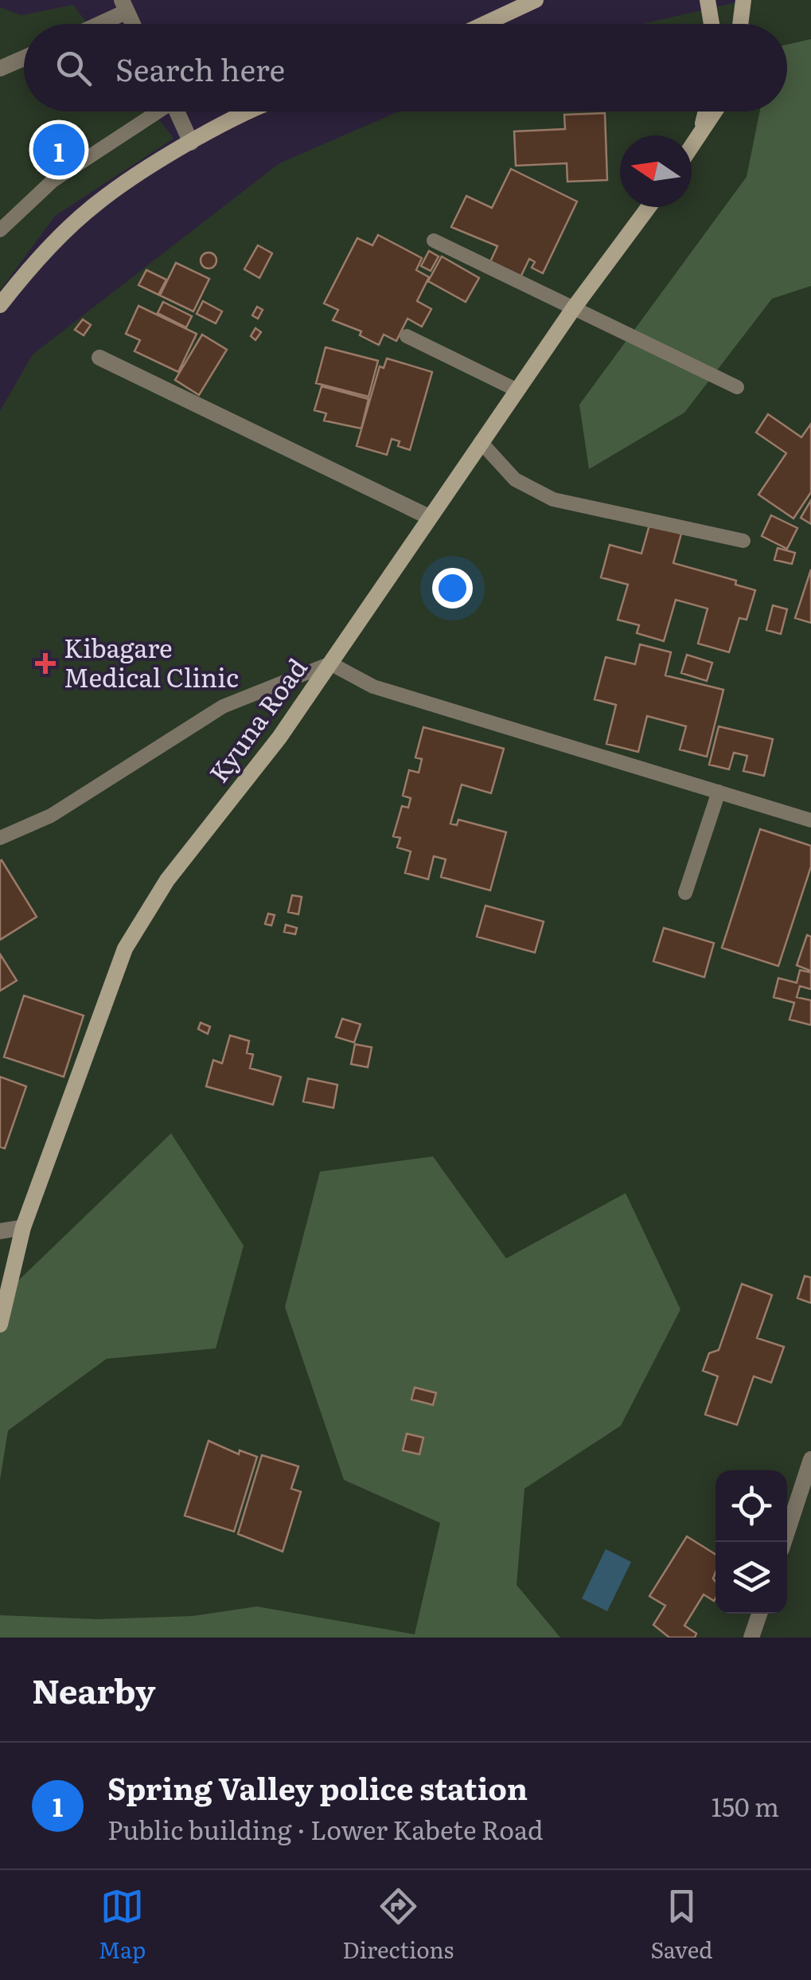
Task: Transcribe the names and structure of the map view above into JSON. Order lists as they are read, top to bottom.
{
  "streets": {
    "main road": ["Kyuna Road"]
  },
  "places": {
    "health": ["Kibagare Medical Clinic"]
  },
  "north": "left",
  "page": {
    "search": "Search here",
    "pins": "1",
    "heading": "Nearby",
    "list": [
      {
        "mark": "1",
        "name": "Spring Valley police station",
        "note": "Public building · Lower Kabete Road",
        "value": "150 m"
      }
    ],
    "nav": ["Map", "Directions", "Saved"]
  }
}
